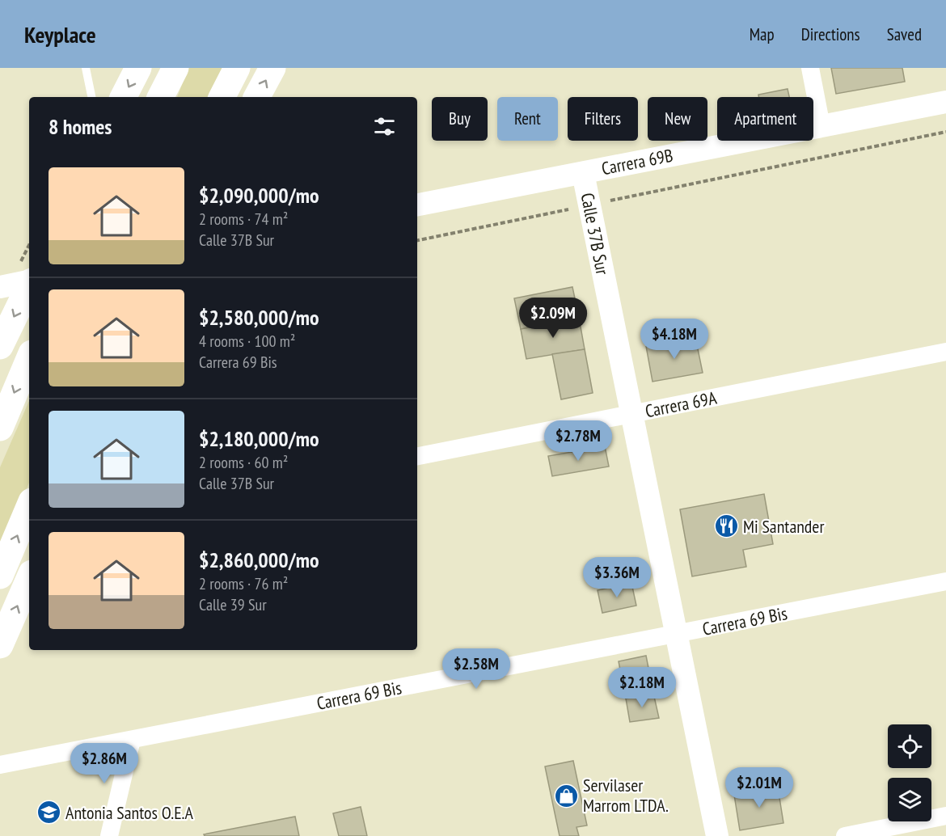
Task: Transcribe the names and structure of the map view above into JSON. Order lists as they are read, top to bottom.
{
  "streets": {
    "street": [
      "Carrera 69B",
      "Calle 37B Sur",
      "Carrera 69A",
      "Carrera 69 Bis"
    ]
  },
  "crossings": [
    ["Carrera 69B", "Calle 37B Sur"],
    ["Calle 37B Sur", "Carrera 69A"],
    ["Calle 37B Sur", "Carrera 69 Bis"]
  ],
  "places": {
    "restaurant": ["Mi Santander"],
    "shop": ["Servilaser Marrom LTDA."],
    "school or university": ["Antonia Santos O.E.A"]
  },
  "page": {
    "header": "Keyplace",
    "nav": ["Map", "Directions", "Saved"],
    "chip": [
      "Buy",
      "Rent",
      "Filters",
      "New",
      "Apartment"
    ],
    "heading": "8 homes",
    "list": [
      {
        "name": "$2,090,000/mo",
        "note": "2 rooms · 74 m² · Calle 37B Sur"
      },
      {
        "name": "$2,580,000/mo",
        "note": "4 rooms · 100 m² · Carrera 69 Bis"
      },
      {
        "name": "$2,180,000/mo",
        "note": "2 rooms · 60 m² · Calle 37B Sur"
      },
      {
        "name": "$2,860,000/mo",
        "note": "2 rooms · 76 m² · Calle 39 Sur"
      }
    ],
    "price": [
      "$2.09M",
      "$4.18M",
      "$2.78M",
      "$3.36M",
      "$2.58M",
      "$2.18M",
      "$2.86M",
      "$2.01M"
    ]
  }
}
